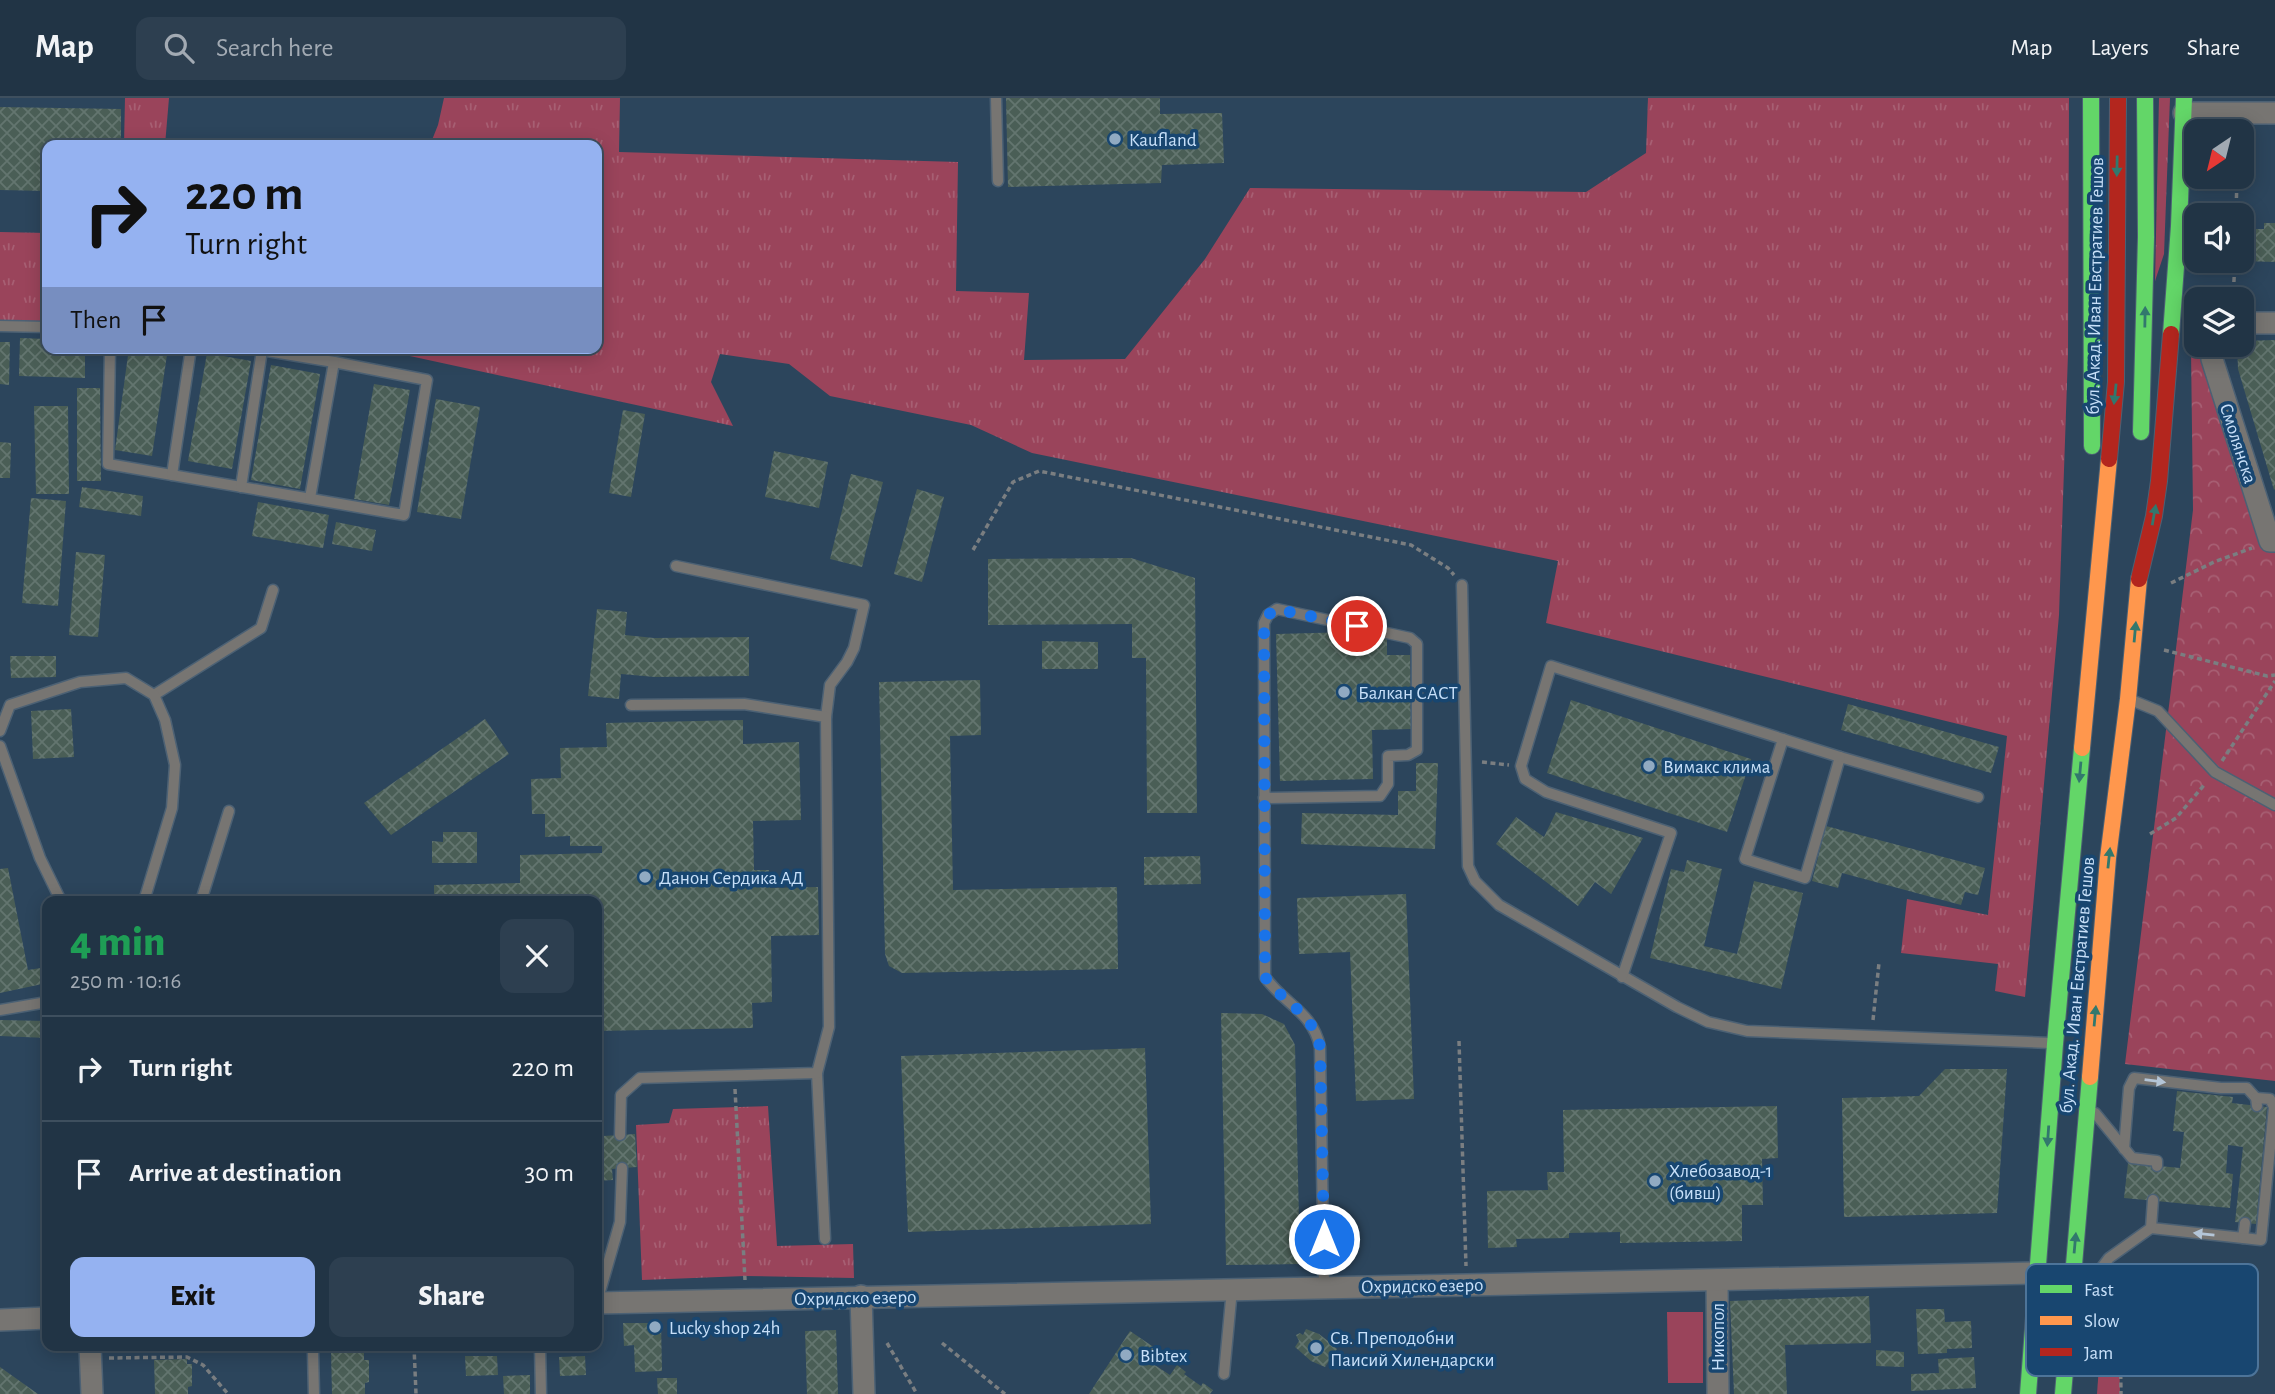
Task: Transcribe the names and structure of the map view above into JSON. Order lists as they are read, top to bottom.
{
  "streets": {
    "main road": ["бул. Акад. Иван Евстратиев Гешов"],
    "street": ["Смолянска", "Охридско езеро", "Никопол"]
  },
  "crossings": [
    ["Охридско езеро", "Никопол"]
  ],
  "places": [
    "Kaufland",
    "Балкан САСТ",
    "Вимакс клима",
    "Данон Сердика АД",
    "Хлебозавод-1 (бивш)",
    "Lucky shop 24h",
    "Св. Преподобни Паисий Хилендарски",
    "Bibtex"
  ],
  "legend": ["Fast", "Slow", "Jam"],
  "north": "bottom left",
  "page": {
    "header": "Map",
    "search": "Search here",
    "nav": ["Map", "Layers", "Share"],
    "turn": ["220 m", "Turn right"],
    "then": "Then",
    "heading": ["4 min", "250 m · 10:16"],
    "list": [
      {
        "name": "Turn right",
        "value": "220 m"
      },
      {
        "name": "Arrive at destination",
        "value": "30 m"
      }
    ],
    "buttons": ["Exit", "Share"]
  }
}
